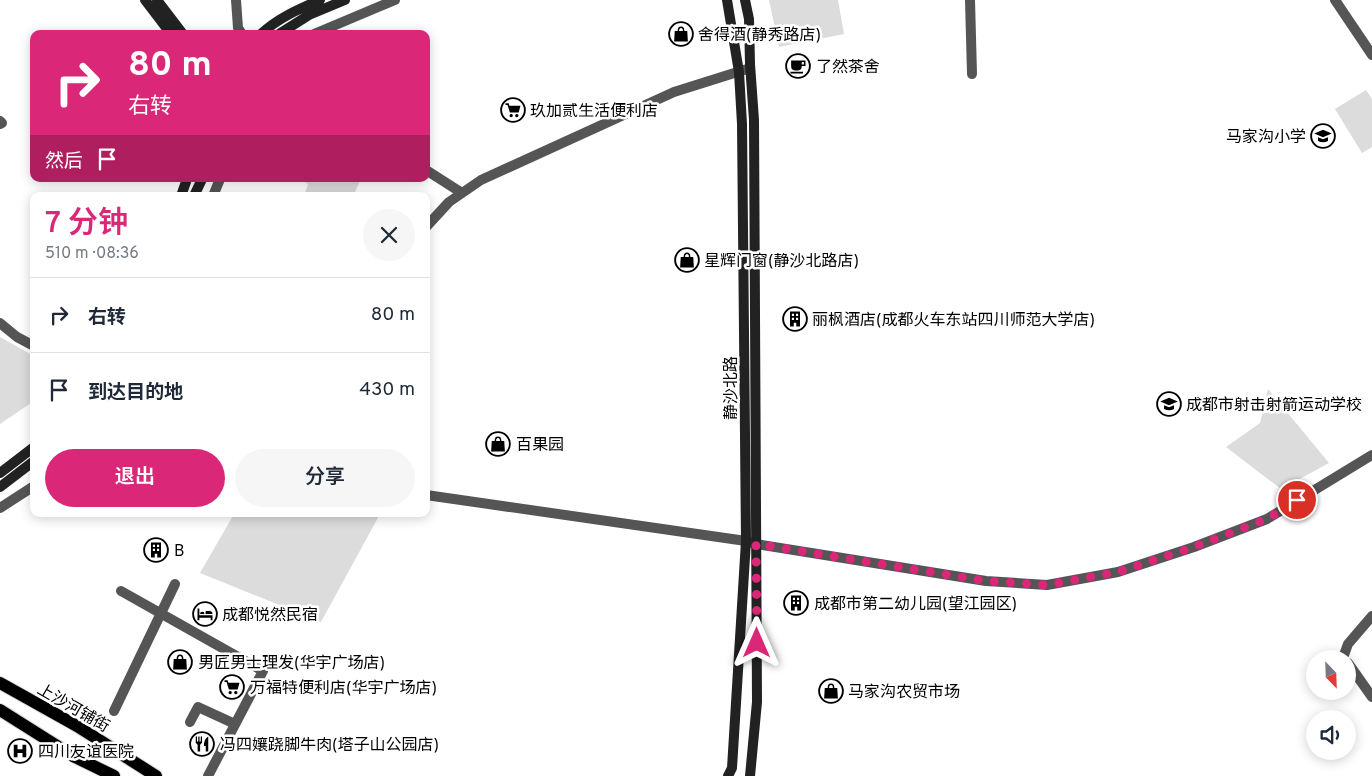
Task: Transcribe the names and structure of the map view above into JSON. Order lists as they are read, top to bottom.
{
  "streets": {
    "main road": ["上沙河铺街"],
    "street": ["静沙北路"]
  },
  "places": {
    "shop": [
      "舍得酒(静秀路店)",
      "星辉门窗(静沙北路店)",
      "百果园",
      "男匠男士理发(华宇广场店)",
      "马家沟农贸市场"
    ],
    "cafe": ["了然茶舍"],
    "supermarket": ["玖加贰生活便利店", "万福特便利店(华宇广场店)"],
    "school or university": ["马家沟小学", "成都市射击射箭运动学校"],
    "building": ["丽枫酒店(成都火车东站四川师范大学店)", "B", "成都市第二幼儿园(望江园区)"],
    "hotel": ["成都悦然民宿"],
    "restaurant": ["冯四孃跷脚牛肉(塔子山公园店)"],
    "hospital": ["四川友谊医院"]
  },
  "north": "bottom right",
  "page": {
    "turn": ["80 m", "右转"],
    "then": "然后",
    "heading": ["7 分钟", "510 m · 08:36"],
    "list": [
      {
        "name": "右转",
        "value": "80 m"
      },
      {
        "name": "到达目的地",
        "value": "430 m"
      }
    ],
    "buttons": ["退出", "分享"]
  }
}
